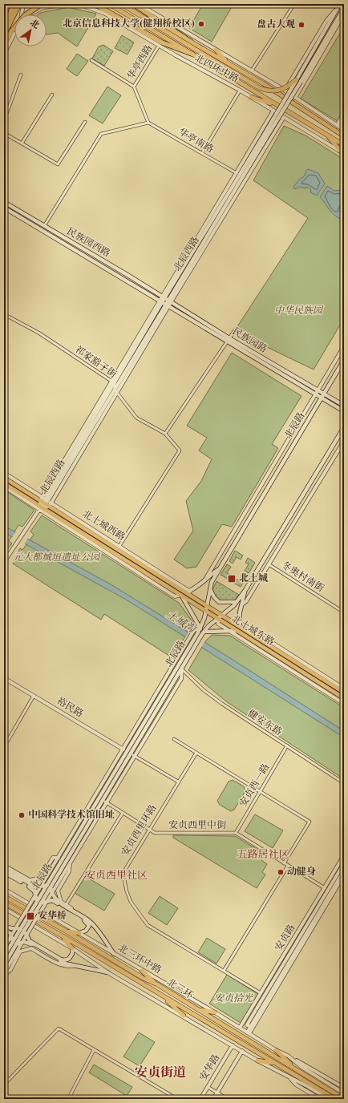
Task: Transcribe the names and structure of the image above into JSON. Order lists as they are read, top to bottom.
{
  "streets": {
    "main road": [
      "北四环中路",
      "民族园西路",
      "北辰西路",
      "民族园路",
      "北辰路",
      "北土城西路",
      "北土城东路",
      "北三环"
    ],
    "street": [
      "华亭西路",
      "华亭南路",
      "祁家豁子街",
      "冬奥村南街",
      "裕民路",
      "健安东路",
      "安贞西一路",
      "安贞西里中街",
      "安贞西里环路",
      "安贞路",
      "北三环中路",
      "安华路"
    ]
  },
  "crossings": [
    ["华亭西路", "北四环中路"],
    ["华亭西路", "华亭南路"],
    ["北四环中路", "北辰西路"],
    ["华亭南路", "北辰西路"],
    ["民族园西路", "北辰西路"],
    ["民族园西路", "民族园路"],
    ["北辰西路", "民族园路"],
    ["北辰西路", "祁家豁子街"],
    ["北辰西路", "北土城西路"],
    ["民族园路", "北辰路"],
    ["北辰路", "北土城西路"],
    ["北辰路", "北土城东路"],
    ["北辰路", "裕民路"],
    ["北辰路", "健安东路"],
    ["北辰路", "安贞西里中街"],
    ["北土城西路", "北土城东路"],
    ["健安东路", "安贞西一路"],
    ["安贞西一路", "安贞西里中街"],
    ["安贞西里中街", "安贞西里环路"],
    ["安贞西里中街", "安贞路"],
    ["安贞西里环路", "安贞路"],
    ["安贞路", "北三环中路"],
    ["北三环中路", "北三环"]
  ],
  "districts": ["五路居社区", "安贞西里社区", "安贞街道"],
  "water": ["土城沟"],
  "parks": ["中华民族园", "元大都城垣遗址公园", "安贞拾光"],
  "places": {
    "other": [
      "北京信息科技大学(健翔桥校区)",
      "盘古大观",
      "中国科学技术馆旧址",
      "动健身"
    ],
    "transit": ["北土城", "安华桥"]
  },
  "north": "top right"
}
